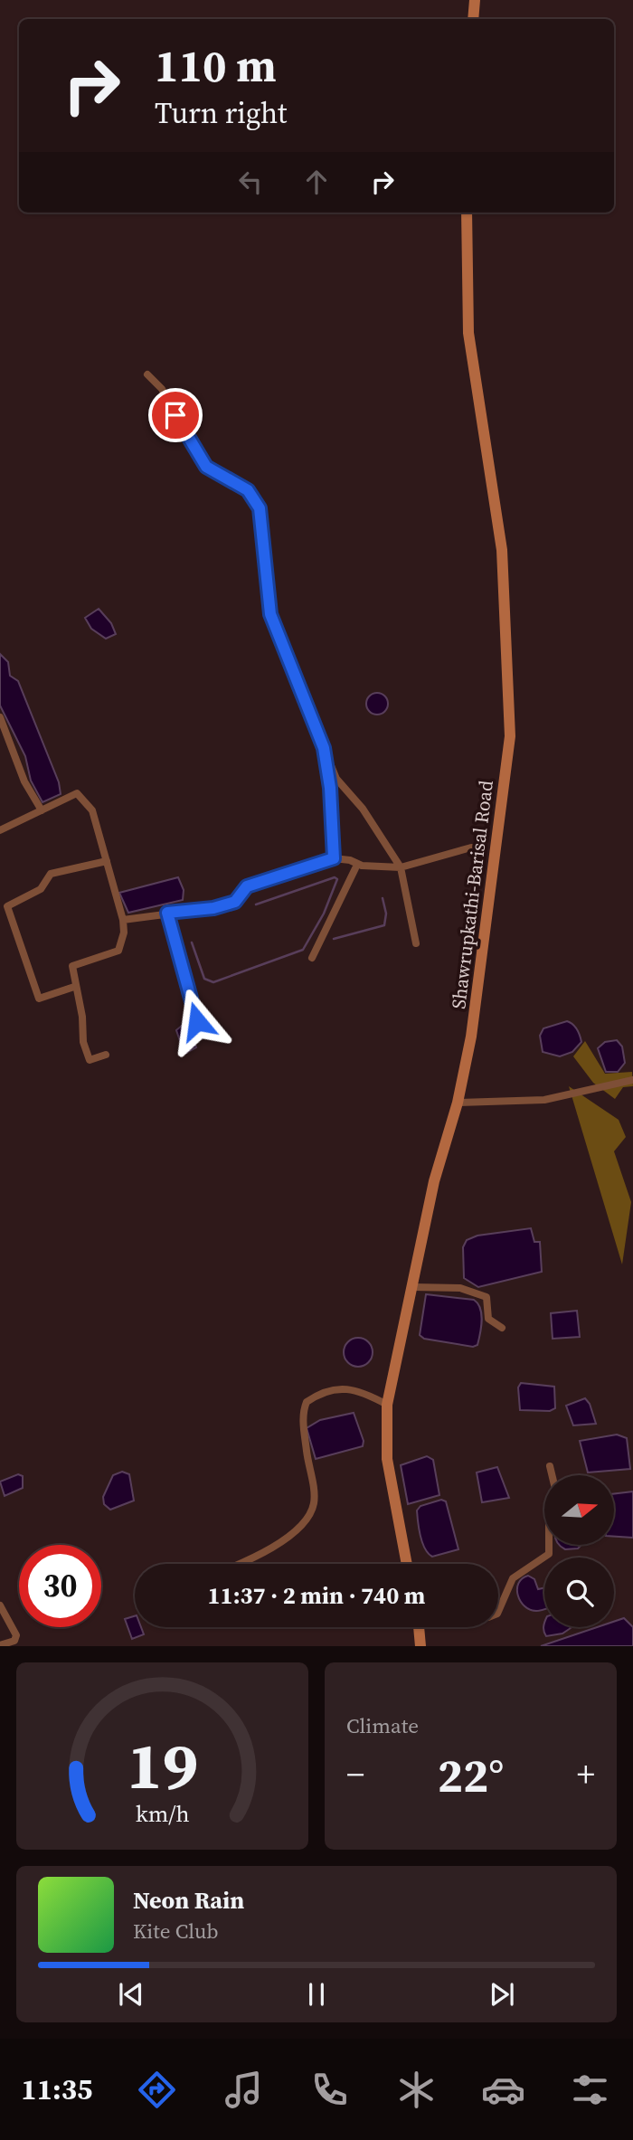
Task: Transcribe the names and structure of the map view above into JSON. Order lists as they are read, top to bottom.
{
  "streets": {
    "main road": ["Shawrupkathi-Barisal Road"]
  },
  "north": "right",
  "page": {
    "turn": ["110 m", "Turn right"],
    "limit": "30",
    "trip": "11:37 · 2 min · 740 m",
    "tile": "Climate",
    "heat": ["−", "22°", "+"],
    "song": ["Neon Rain", "Kite Club"],
    "tabs": "11:35",
    "gauge": ["19", "km/h"]
  }
}
